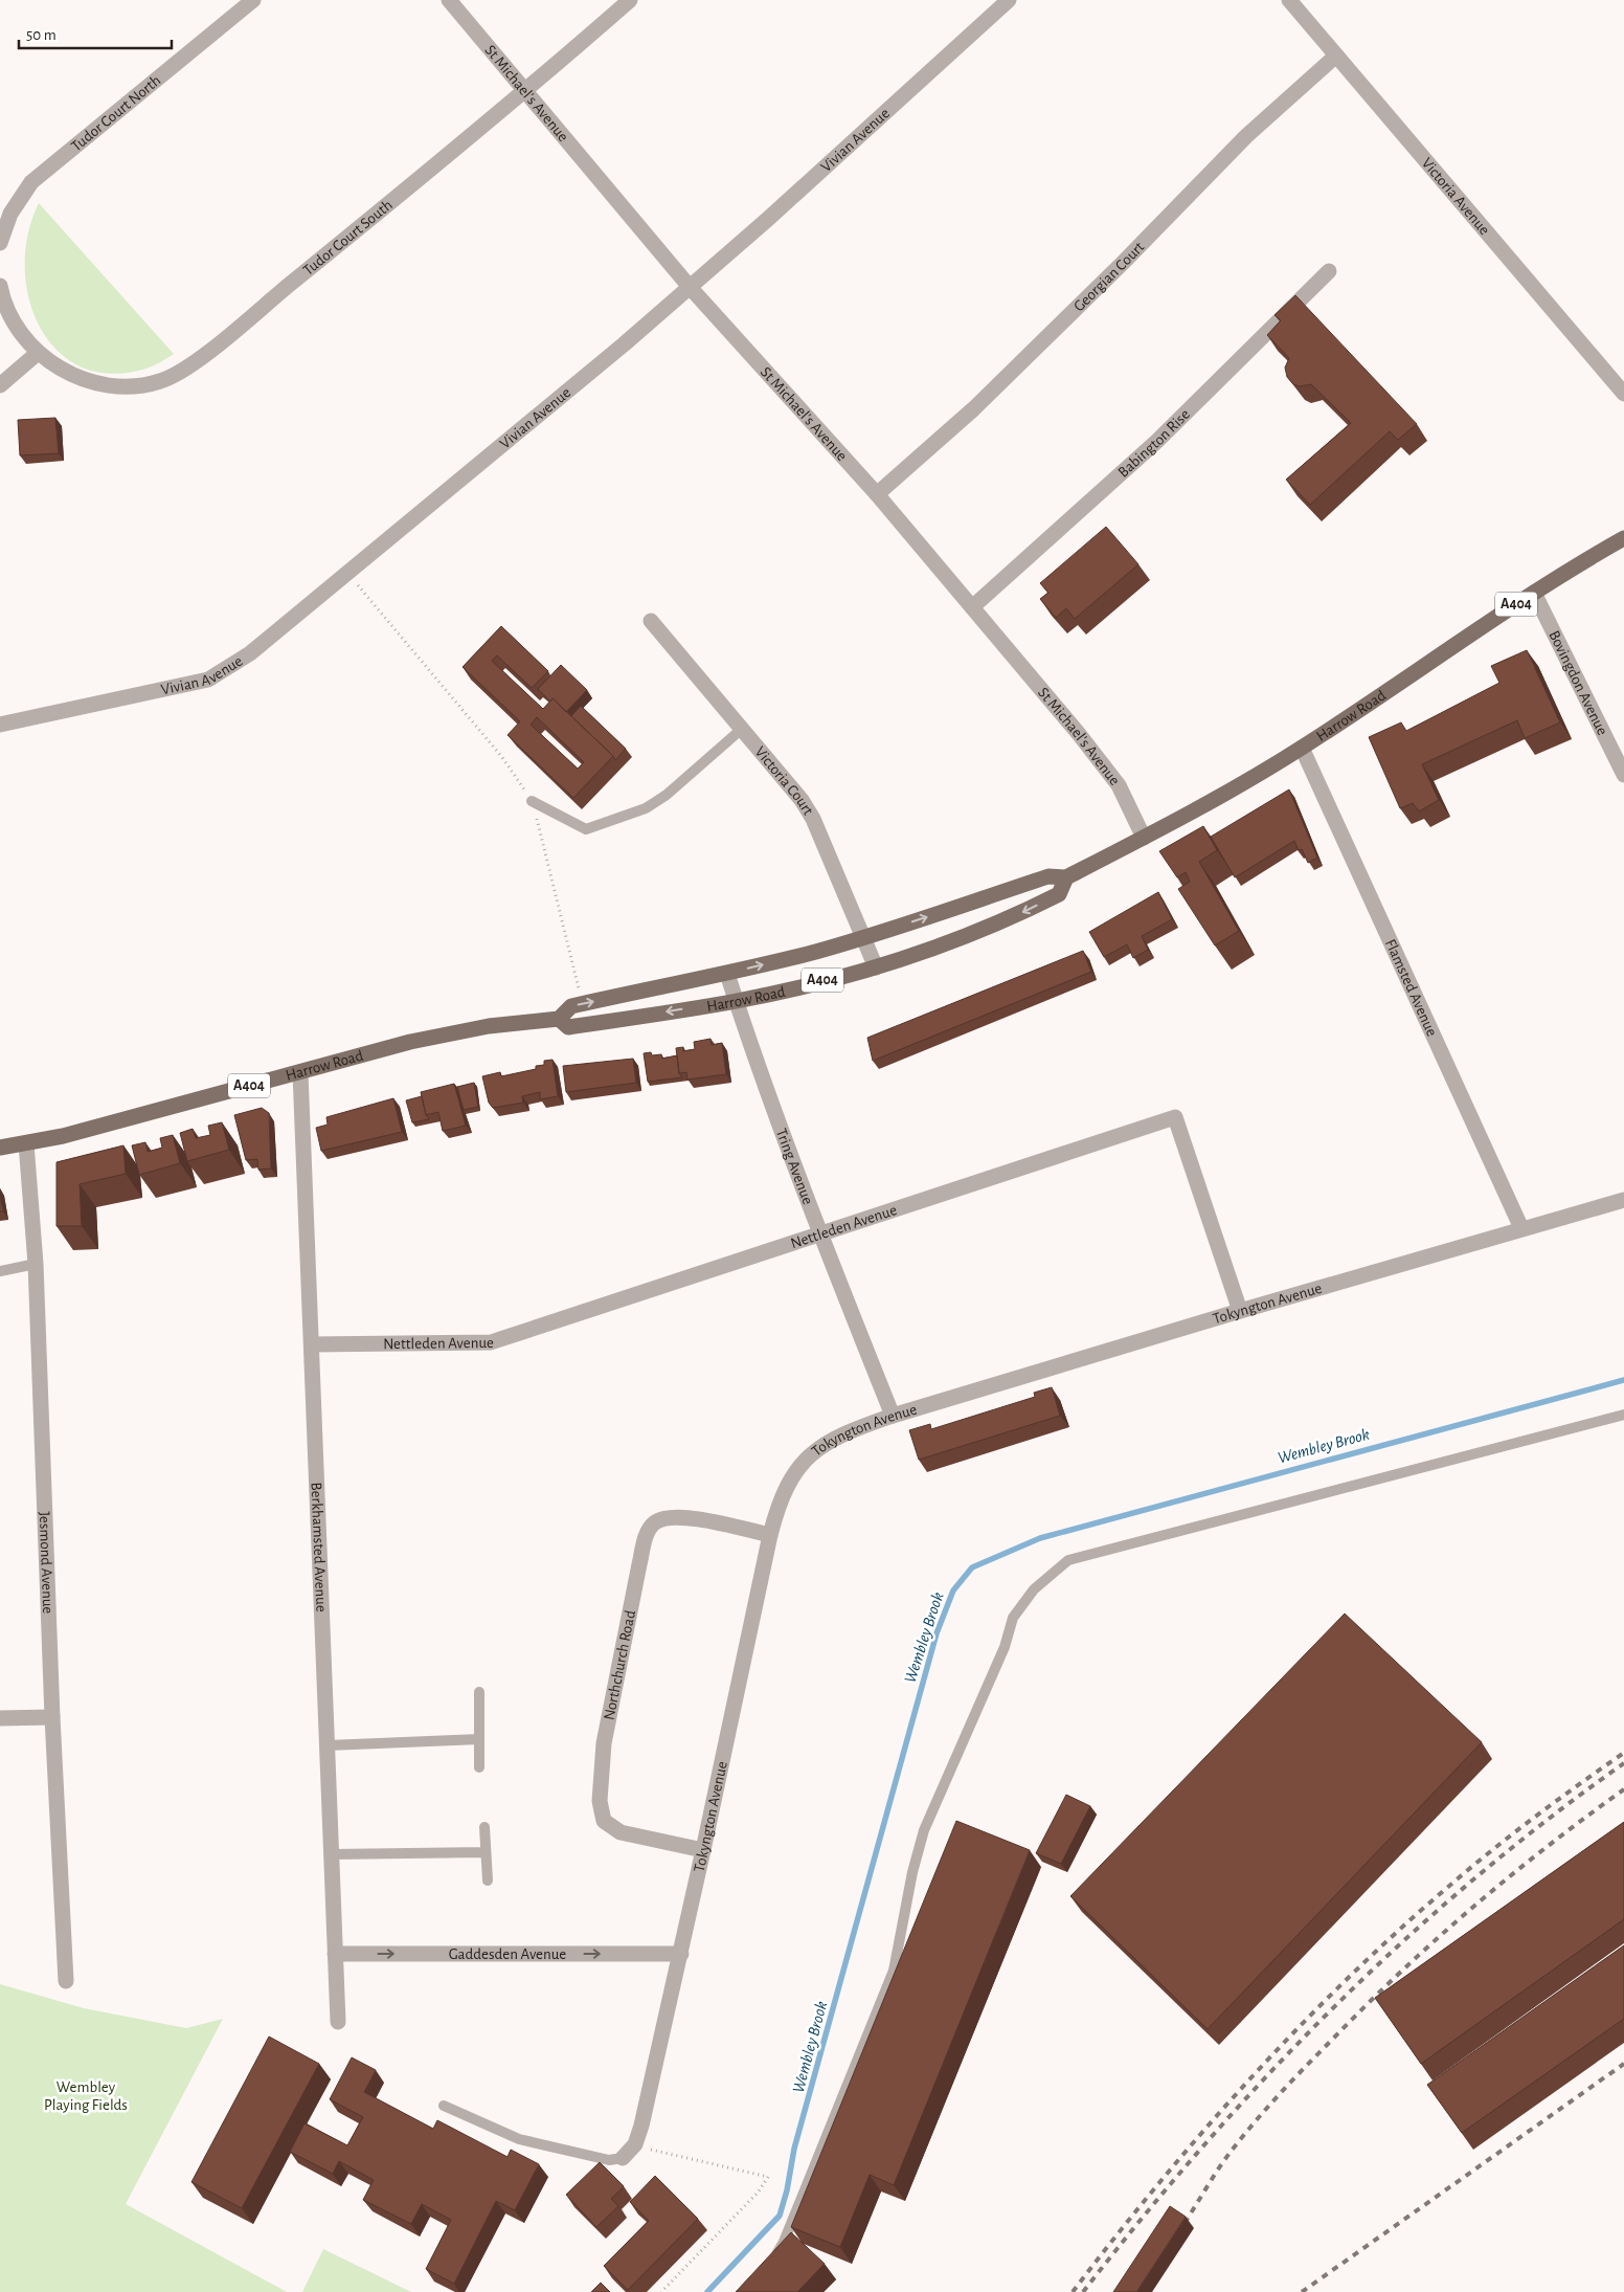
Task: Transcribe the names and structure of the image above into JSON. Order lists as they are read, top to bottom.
{
  "streets": {
    "main road": ["A404", "Harrow Road"],
    "street": [
      "St Michael's Avenue",
      "Tudor Court North",
      "Vivian Avenue",
      "Victoria Avenue",
      "Tudor Court South",
      "Georgian Court",
      "Babington Rise",
      "Bovingdon Avenue",
      "Victoria Court",
      "Flamsted Avenue",
      "Tring Avenue",
      "Nettleden Avenue",
      "Tokyngton Avenue",
      "Berkhamsted Avenue",
      "Jesmond Avenue",
      "Northchurch Road",
      "Gaddesden Avenue"
    ]
  },
  "crossings": [
    ["St Michael's Avenue", "Vivian Avenue"],
    ["St Michael's Avenue", "Tudor Court South"],
    ["St Michael's Avenue", "Georgian Court"],
    ["St Michael's Avenue", "Babington Rise"],
    ["St Michael's Avenue", "Harrow Road"],
    ["Victoria Avenue", "Georgian Court"],
    ["Bovingdon Avenue", "Harrow Road"],
    ["Harrow Road", "Victoria Court"],
    ["Harrow Road", "Flamsted Avenue"],
    ["Harrow Road", "Tring Avenue"],
    ["Harrow Road", "Berkhamsted Avenue"],
    ["Harrow Road", "Jesmond Avenue"],
    ["Flamsted Avenue", "Tokyngton Avenue"],
    ["Tring Avenue", "Nettleden Avenue"],
    ["Tring Avenue", "Tokyngton Avenue"],
    ["Nettleden Avenue", "Tokyngton Avenue"],
    ["Nettleden Avenue", "Berkhamsted Avenue"],
    ["Tokyngton Avenue", "Northchurch Road"],
    ["Tokyngton Avenue", "Gaddesden Avenue"],
    ["Berkhamsted Avenue", "Gaddesden Avenue"]
  ],
  "one_way": ["Gaddesden Avenue"],
  "water": ["Wembley Brook"],
  "parks": ["Wembley Playing Fields"],
  "scale_bar": "50 m"
}
